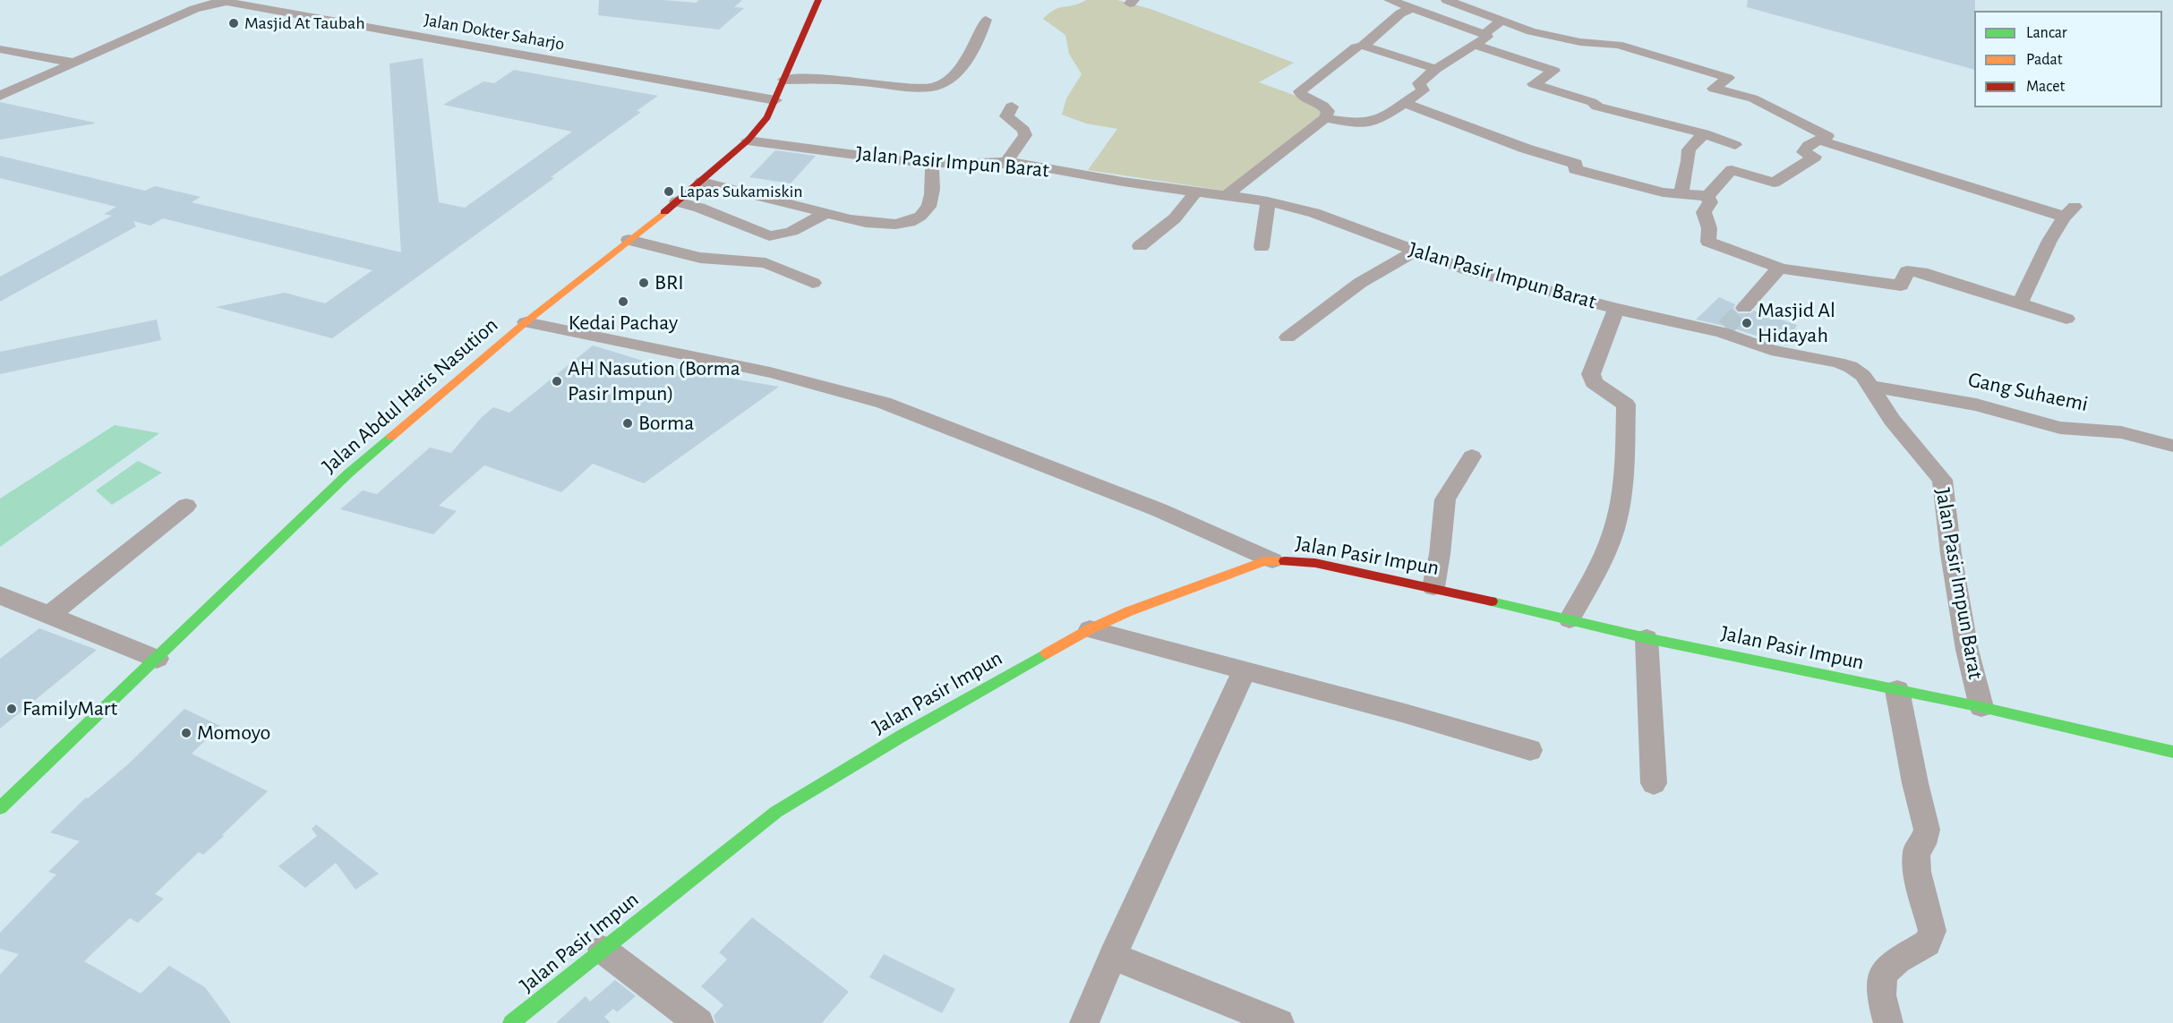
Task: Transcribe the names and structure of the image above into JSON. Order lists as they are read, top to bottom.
{
  "streets": {
    "main road": ["Jalan Abdul Haris Nasution", "Jalan Pasir Impun"],
    "street": ["Jalan Dokter Saharjo", "Jalan Pasir Impun Barat", "Gang Suhaemi"]
  },
  "crossings": [
    ["Jalan Dokter Saharjo", "Jalan Abdul Haris Nasution"],
    ["Jalan Pasir Impun Barat", "Gang Suhaemi"],
    ["Jalan Pasir Impun Barat", "Jalan Abdul Haris Nasution"],
    ["Jalan Pasir Impun Barat", "Jalan Pasir Impun"]
  ],
  "places": [
    "Masjid At Taubah",
    "Lapas Sukamiskin",
    "BRI",
    "Kedai Pachay",
    "Masjid Al Hidayah",
    "AH Nasution (Borma Pasir Impun)",
    "Borma",
    "FamilyMart",
    "Momoyo"
  ],
  "legend": ["Lancar", "Padat", "Macet"]
}
